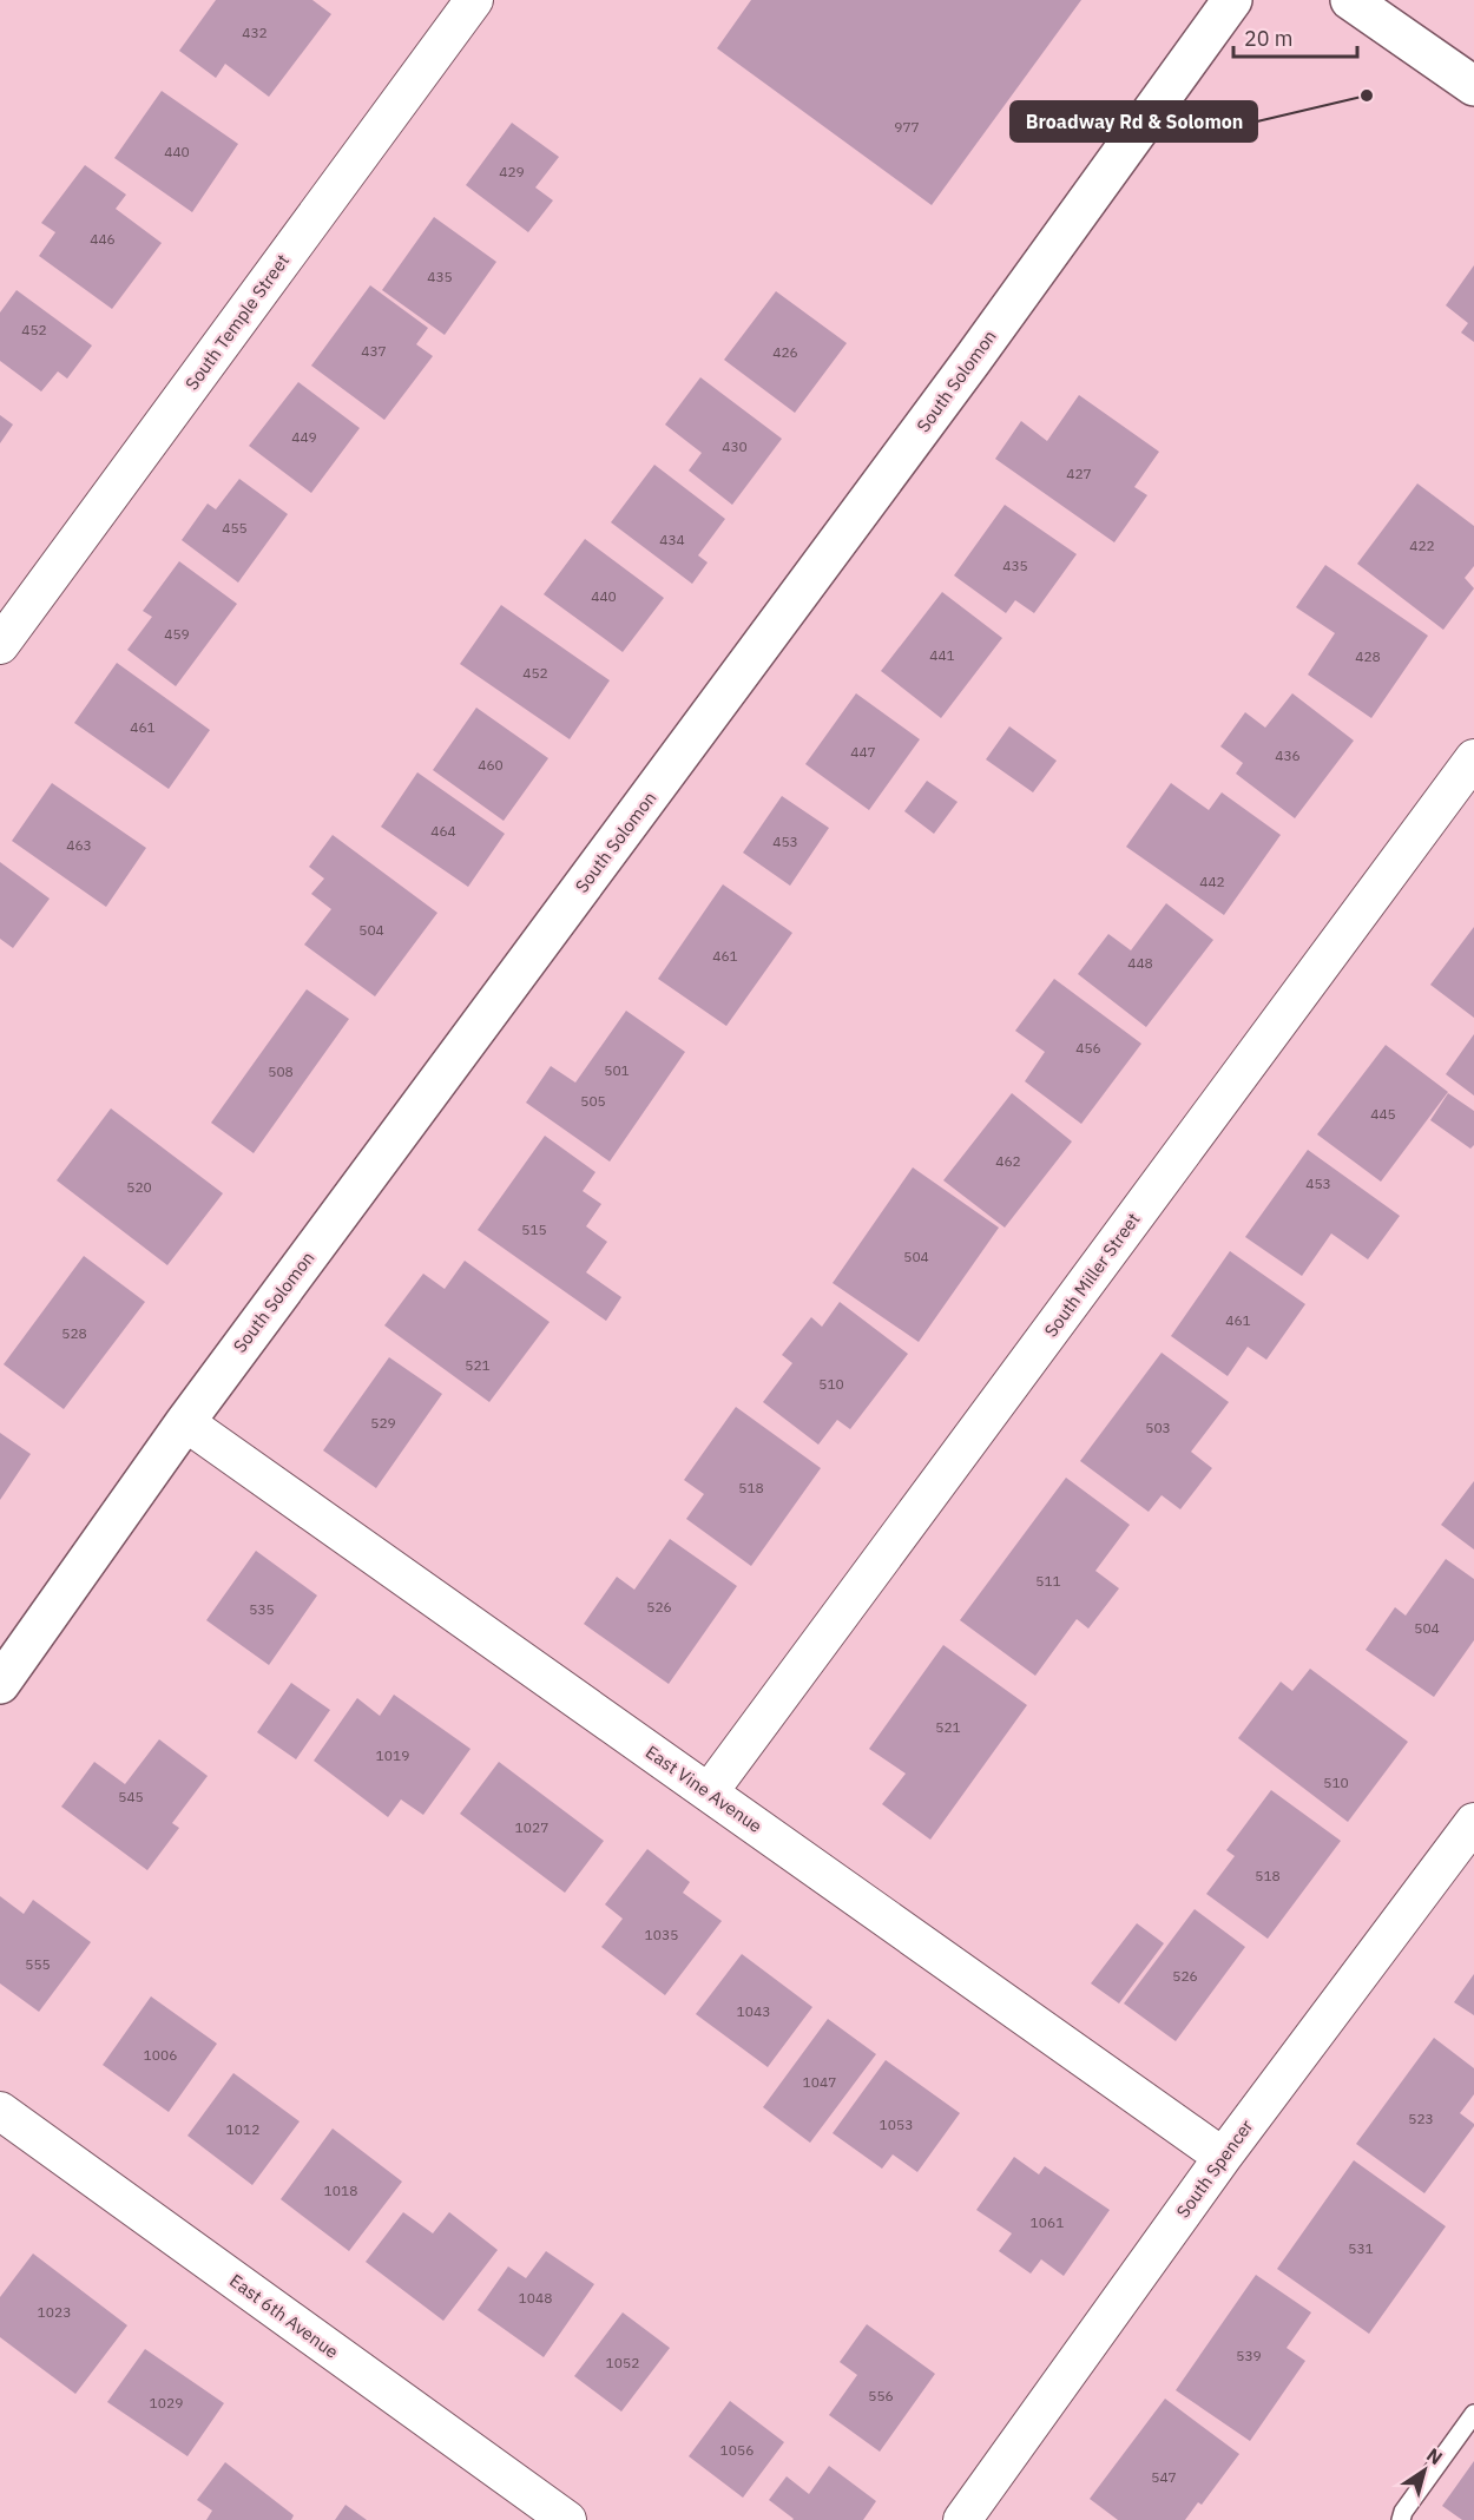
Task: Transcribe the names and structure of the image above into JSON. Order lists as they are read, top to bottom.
{
  "streets": {
    "street": [
      "South Temple Street",
      "South Solomon",
      "South Miller Street",
      "East Vine Avenue",
      "South Spencer",
      "East 6th Avenue"
    ]
  },
  "crossings": [
    ["South Solomon", "East Vine Avenue"],
    ["South Miller Street", "East Vine Avenue"],
    ["East Vine Avenue", "South Spencer"]
  ],
  "places": ["Broadway Rd & Solomon"],
  "house_numbers": [
    "432",
    "977",
    "440",
    "429",
    "446",
    "435",
    "452",
    "437",
    "426",
    "449",
    "430",
    "427",
    "455",
    "434",
    "422",
    "435",
    "440",
    "459",
    "441",
    "428",
    "452",
    "461",
    "447",
    "436",
    "460",
    "464",
    "453",
    "463",
    "442",
    "504",
    "461",
    "448",
    "456",
    "501",
    "508",
    "505",
    "445",
    "462",
    "453",
    "520",
    "515",
    "504",
    "461",
    "528",
    "521",
    "510",
    "529",
    "503",
    "518",
    "511",
    "526",
    "535",
    "504",
    "521",
    "1019",
    "510",
    "545",
    "1027",
    "518",
    "1035",
    "555",
    "526",
    "1043",
    "1006",
    "1047",
    "523",
    "1053",
    "1012",
    "1018",
    "1061",
    "531",
    "1048",
    "1023",
    "539",
    "1052",
    "556",
    "1029",
    "1056",
    "547"
  ],
  "scale_bar": "20 m",
  "north": "top right"
}
